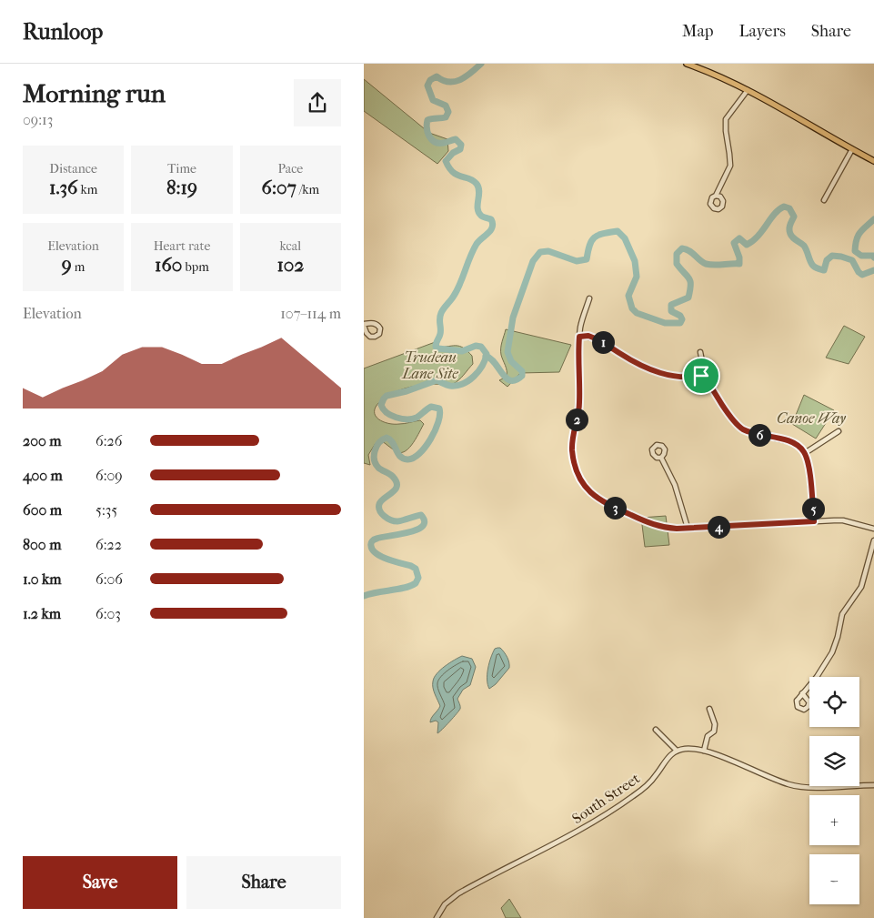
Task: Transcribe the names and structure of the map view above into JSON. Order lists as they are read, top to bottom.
{
  "streets": {
    "street": ["South Street"]
  },
  "parks": ["Trudeau Lane Site", "Canoe Way"],
  "page": {
    "header": "Runloop",
    "nav": ["Map", "Layers", "Share"],
    "heading": ["Morning run", "09:13"],
    "stats": [
      ["Distance", "1.36 km"],
      ["Time", "8:19"],
      ["Pace", "6:07 /km"],
      ["Elevation", "9 m"],
      ["Heart rate", "160 bpm"],
      ["kcal", "102"]
    ],
    "chart": ["Elevation", "107–114 m"],
    "pins": [
      "1",
      "2",
      "6",
      "3",
      "5",
      "4"
    ],
    "list": [
      {
        "name": "200 m",
        "note": "6:26"
      },
      {
        "name": "400 m",
        "note": "6:09"
      },
      {
        "name": "600 m",
        "note": "5:35"
      },
      {
        "name": "800 m",
        "note": "6:22"
      },
      {
        "name": "1.0 km",
        "note": "6:06"
      },
      {
        "name": "1.2 km",
        "note": "6:03"
      }
    ],
    "map_buttons": ["+", "−"],
    "buttons": ["Save", "Share"]
  }
}
